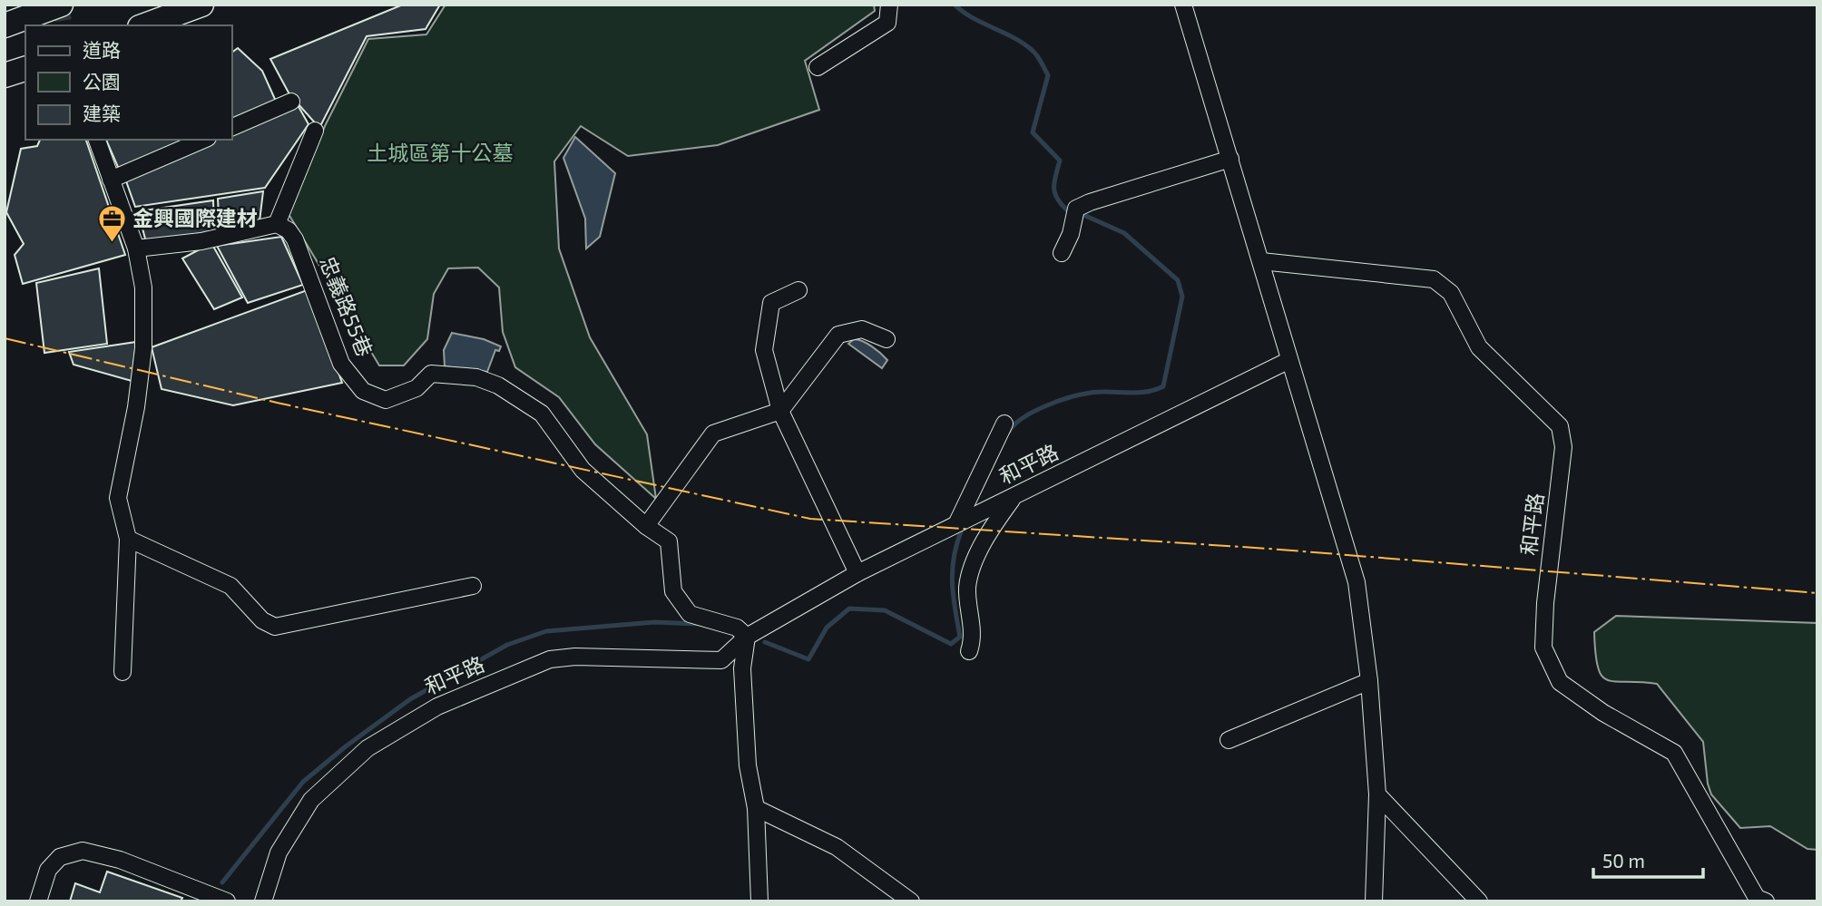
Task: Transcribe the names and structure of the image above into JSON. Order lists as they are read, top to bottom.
{
  "streets": {
    "street": ["忠義路55巷", "和平路"]
  },
  "crossings": [
    ["忠義路55巷", "和平路"]
  ],
  "parks": ["土城區第十公墓"],
  "places": {
    "office": ["金興國際建材"]
  },
  "legend": ["道路", "公園", "建築"],
  "scale_bar": "50 m"
}
